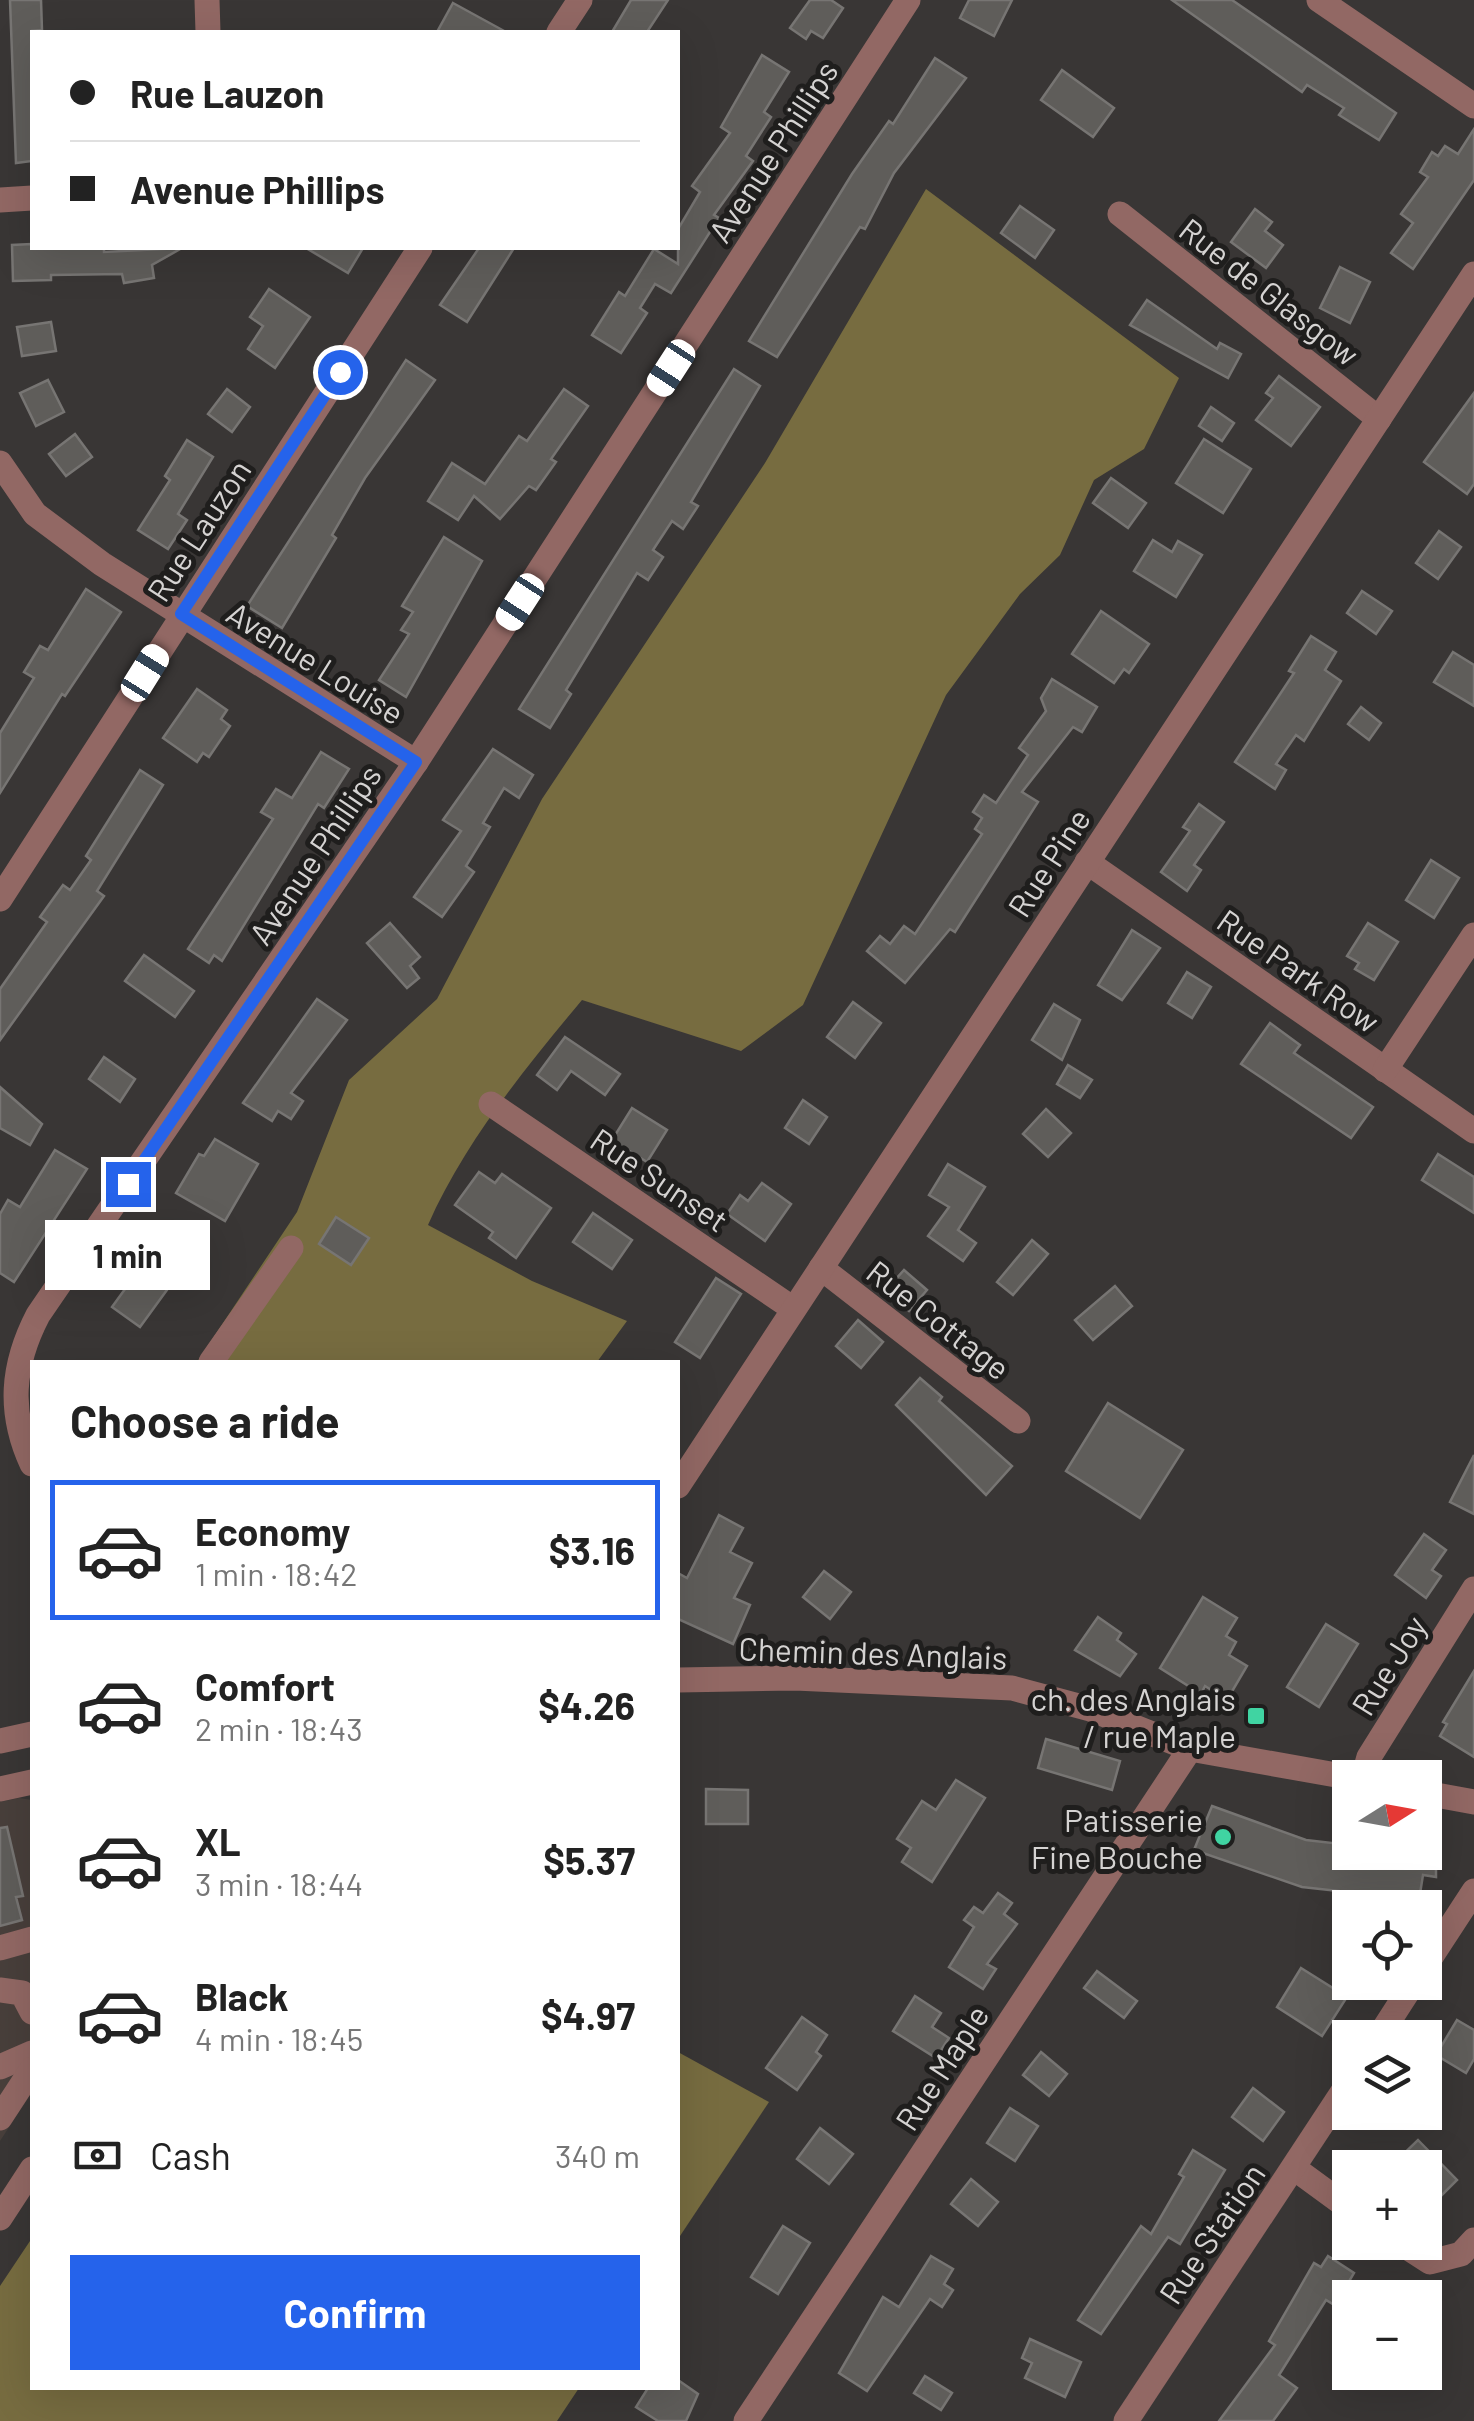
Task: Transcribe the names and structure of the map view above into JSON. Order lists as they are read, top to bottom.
{
  "streets": {
    "street": [
      "Avenue Phillips",
      "Rue de Glasgow",
      "Rue Lauzon",
      "Avenue Louise",
      "Rue Pine",
      "Rue Park Row",
      "Rue Sunset",
      "Rue Cottage",
      "Chemin des Anglais",
      "Rue Joy",
      "Rue Maple",
      "Rue Station"
    ]
  },
  "crossings": [
    ["Avenue Phillips", "Avenue Louise"],
    ["Rue de Glasgow", "Rue Pine"],
    ["Rue Lauzon", "Avenue Louise"],
    ["Rue Pine", "Rue Park Row"],
    ["Rue Pine", "Rue Sunset"],
    ["Rue Pine", "Rue Cottage"],
    ["Chemin des Anglais", "Rue Maple"]
  ],
  "places": {
    "transit": ["ch. des Anglais / rue Maple"],
    "other": ["Patisserie Fine Bouche"]
  },
  "north": "right",
  "page": {
    "banner": ["Rue Lauzon", "Avenue Phillips"],
    "bubble": "1 min",
    "heading": "Choose a ride",
    "list": [
      {
        "name": "Economy",
        "note": "1 min · 18:42",
        "value": "$3.16"
      },
      {
        "name": "Comfort",
        "note": "2 min · 18:43",
        "value": "$4.26"
      },
      {
        "name": "XL",
        "note": "3 min · 18:44",
        "value": "$5.37"
      },
      {
        "name": "Black",
        "note": "4 min · 18:45",
        "value": "$4.97"
      }
    ],
    "map_buttons": ["+", "−"],
    "pay": ["Cash", "340 m"],
    "buttons": "Confirm"
  }
}
